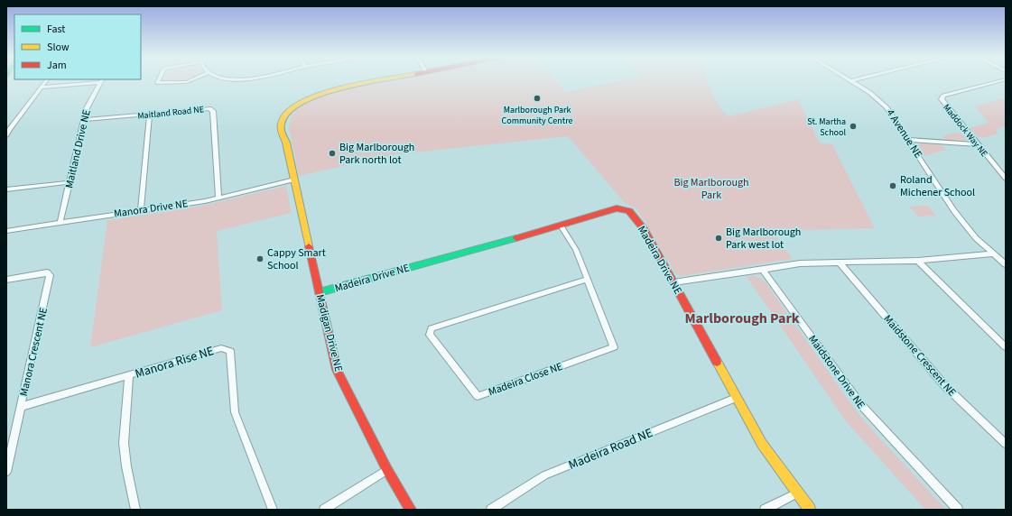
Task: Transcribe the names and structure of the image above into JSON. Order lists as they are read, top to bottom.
{
  "streets": {
    "main road": ["Madeira Drive NE", "Madigan Drive NE"],
    "street": [
      "Maitland Road NE",
      "Maddock Way NE",
      "4 Avenue NE",
      "Maitland Drive NE",
      "Manora Drive NE",
      "Manora Crescent NE",
      "Maidstone Crescent NE",
      "Manora Rise NE",
      "Maidstone Drive NE",
      "Madeira Close NE",
      "Madeira Road NE"
    ]
  },
  "crossings": [
    ["Maitland Road NE", "Maitland Drive NE"],
    ["Maitland Road NE", "Manora Drive NE"],
    ["Maitland Drive NE", "Manora Drive NE"],
    ["Manora Drive NE", "Madigan Drive NE"],
    ["Madeira Drive NE", "Madigan Drive NE"],
    ["Madeira Drive NE", "Madeira Close NE"],
    ["Madeira Drive NE", "Madeira Road NE"],
    ["Manora Crescent NE", "Manora Rise NE"]
  ],
  "districts": ["Marlborough Park"],
  "parks": ["Big Marlborough Park"],
  "places": [
    "Marlborough Park Community Centre",
    "St. Martha School",
    "Big Marlborough Park north lot",
    "Roland Michener School",
    "Big Marlborough Park west lot",
    "Cappy Smart School"
  ],
  "legend": ["Fast", "Slow", "Jam"]
}
